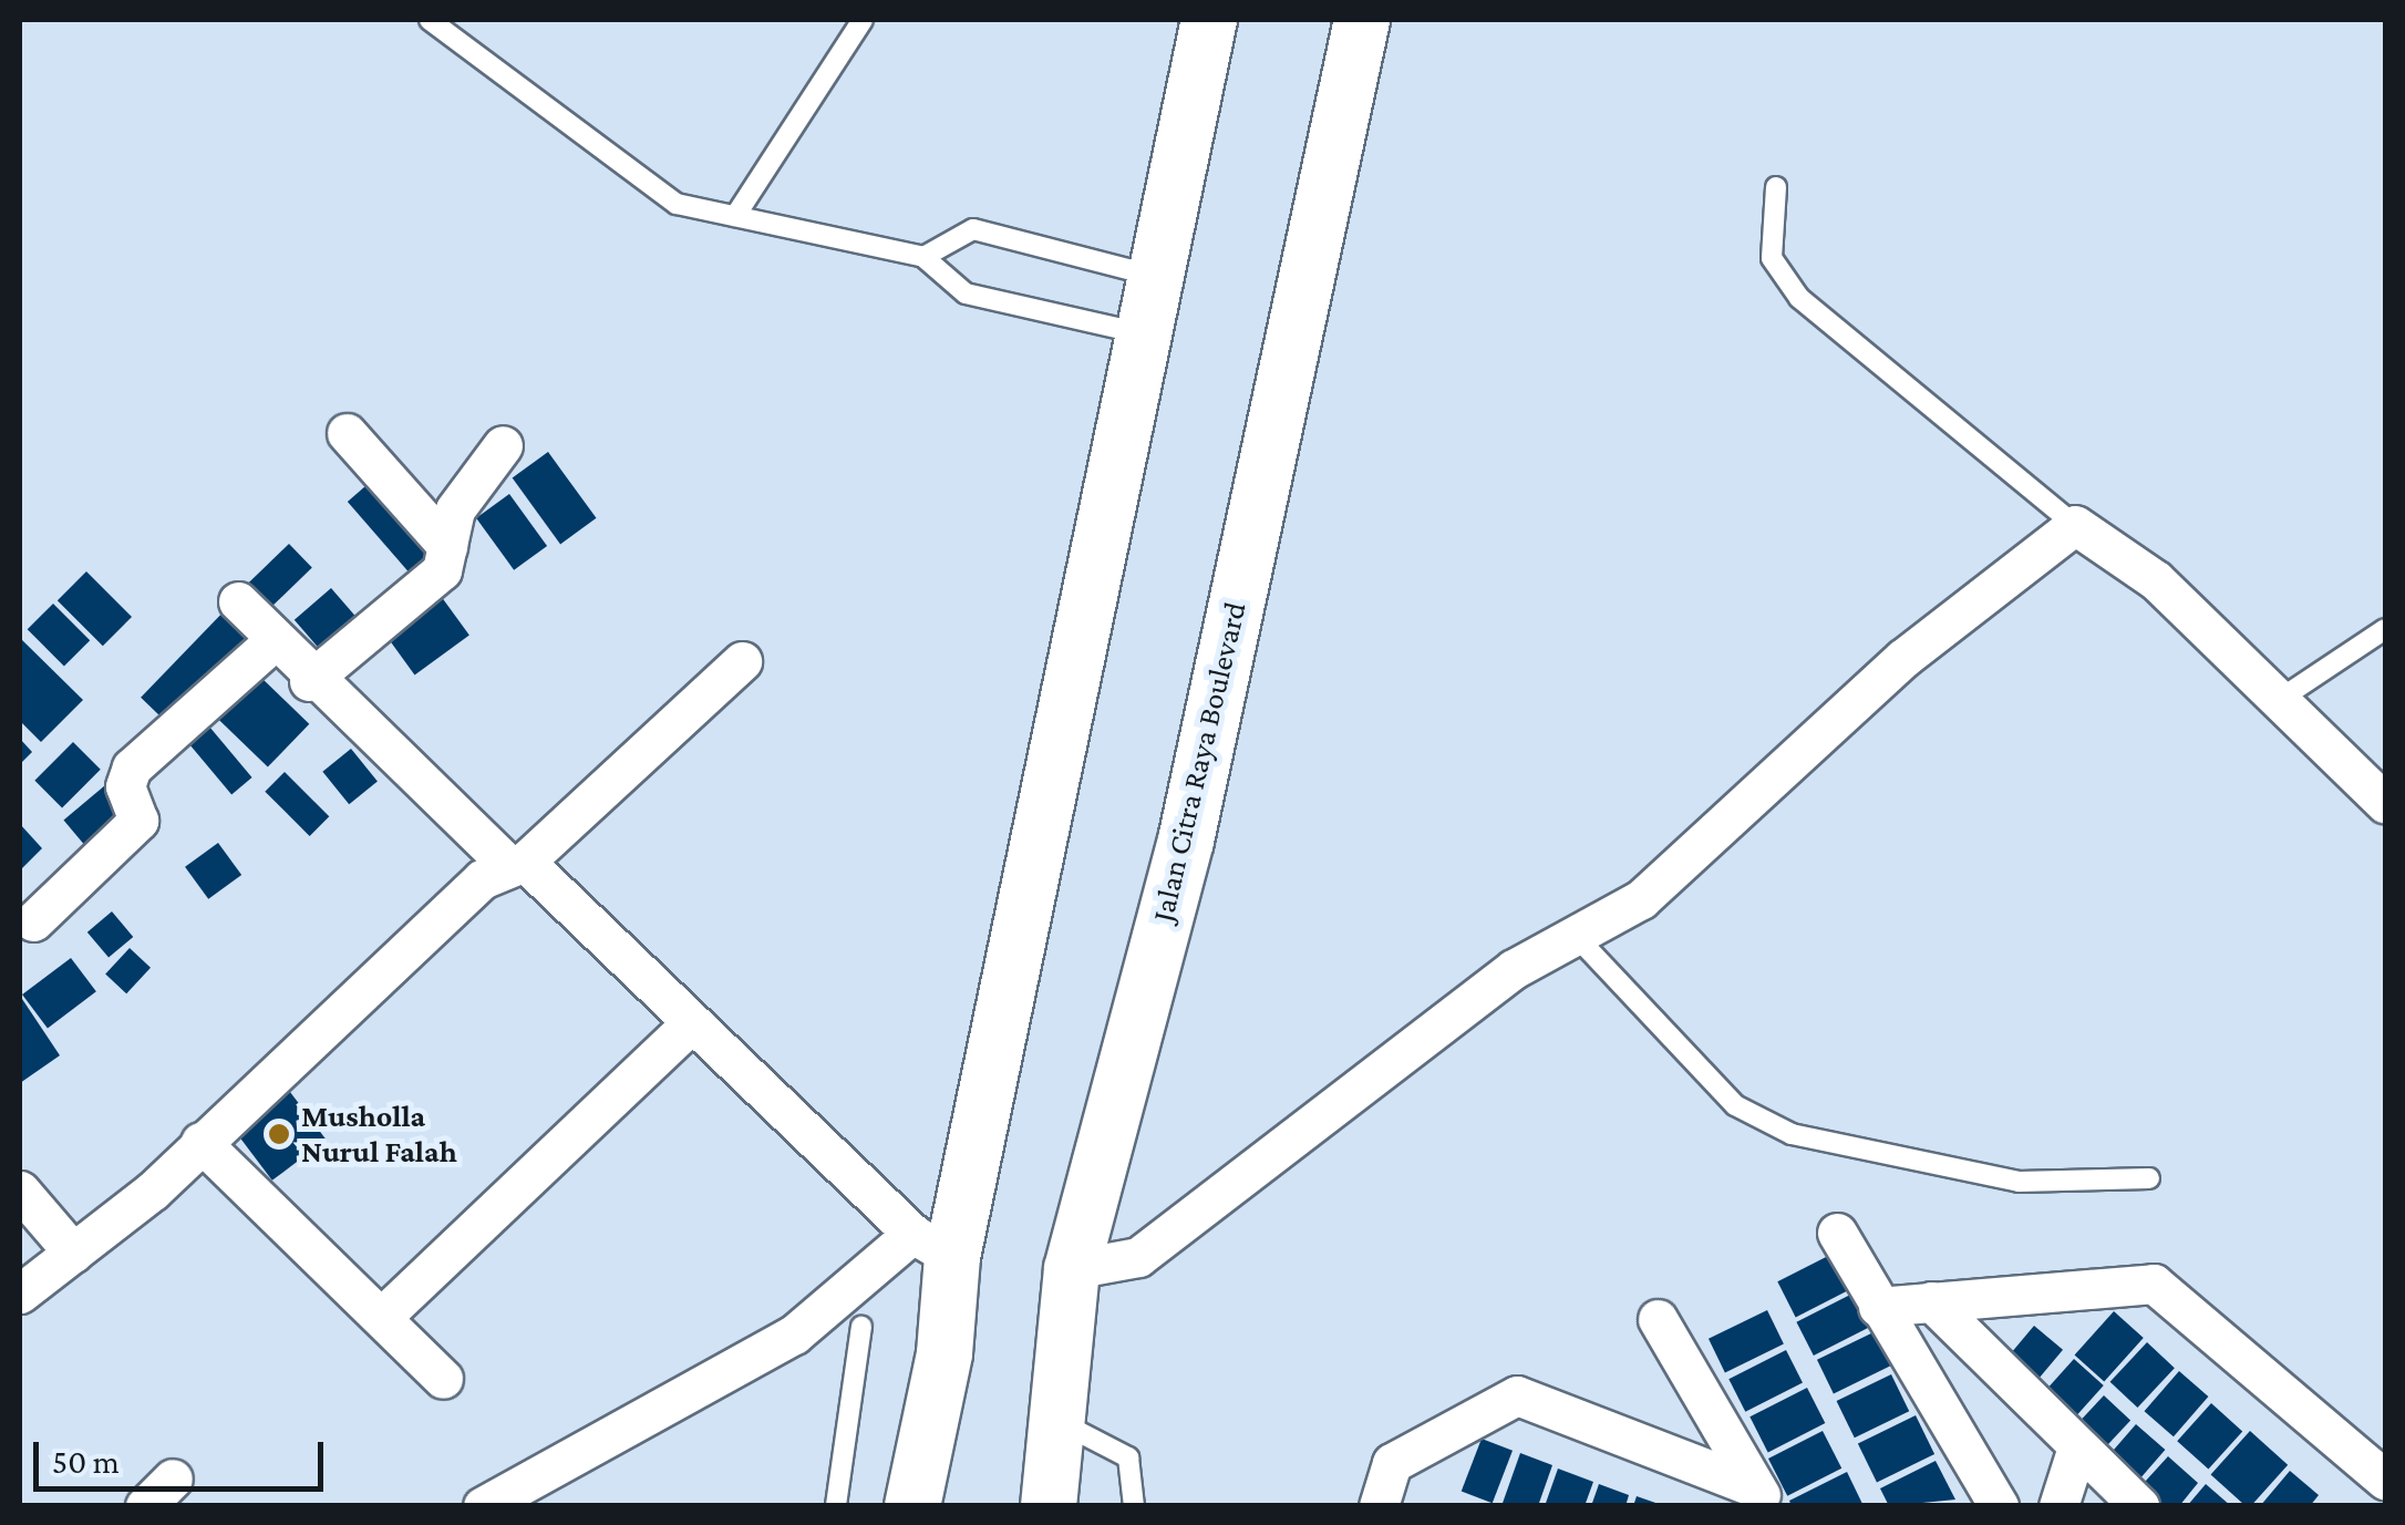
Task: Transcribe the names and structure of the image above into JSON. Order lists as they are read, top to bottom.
{
  "streets": {
    "main road": ["Jalan Citra Raya Boulevard"]
  },
  "places": ["Musholla Nurul Falah"],
  "scale_bar": "50 m"
}
